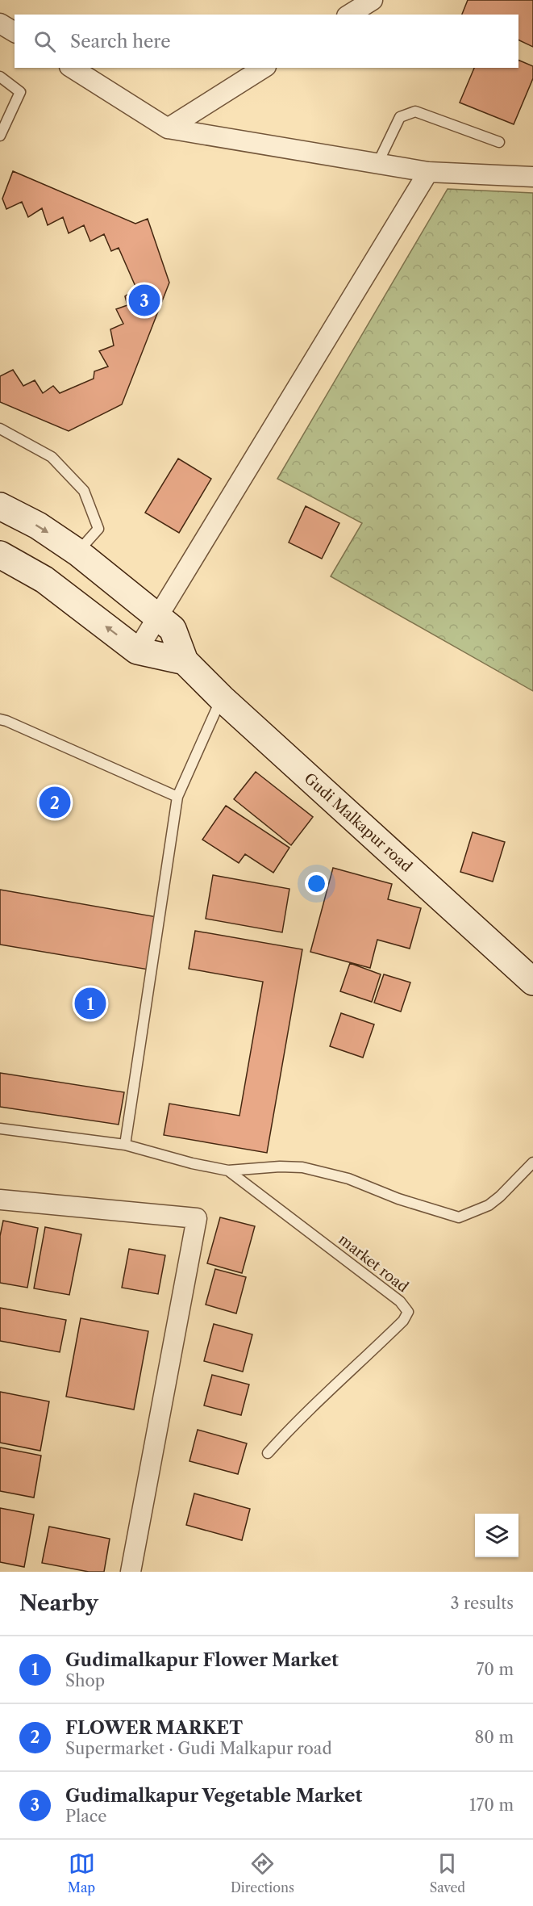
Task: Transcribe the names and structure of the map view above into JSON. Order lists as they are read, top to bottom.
{
  "streets": {
    "street": ["Gudi Malkapur road"],
    "lane": ["market road"]
  },
  "page": {
    "search": "Search here",
    "pins": ["3", "2", "1"],
    "heading": ["Nearby", "3 results"],
    "list": [
      {
        "mark": "1",
        "name": "Gudimalkapur Flower Market",
        "note": "Shop",
        "value": "70 m"
      },
      {
        "mark": "2",
        "name": "FLOWER MARKET",
        "note": "Supermarket · Gudi Malkapur road",
        "value": "80 m"
      },
      {
        "mark": "3",
        "name": "Gudimalkapur Vegetable Market",
        "note": "Place",
        "value": "170 m"
      }
    ],
    "nav": ["Map", "Directions", "Saved"]
  }
}
